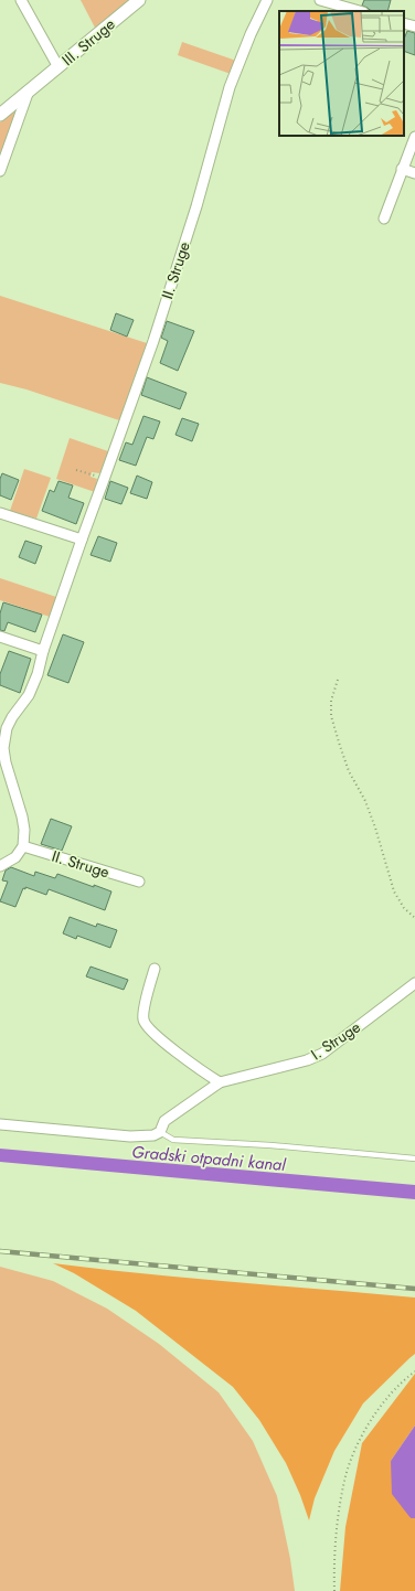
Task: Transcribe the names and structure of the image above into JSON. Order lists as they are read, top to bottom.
{
  "streets": {
    "street": ["III. Struge", "II. Struge", "I. Struge"]
  },
  "water": ["Gradski otpadni kanal"]
}
